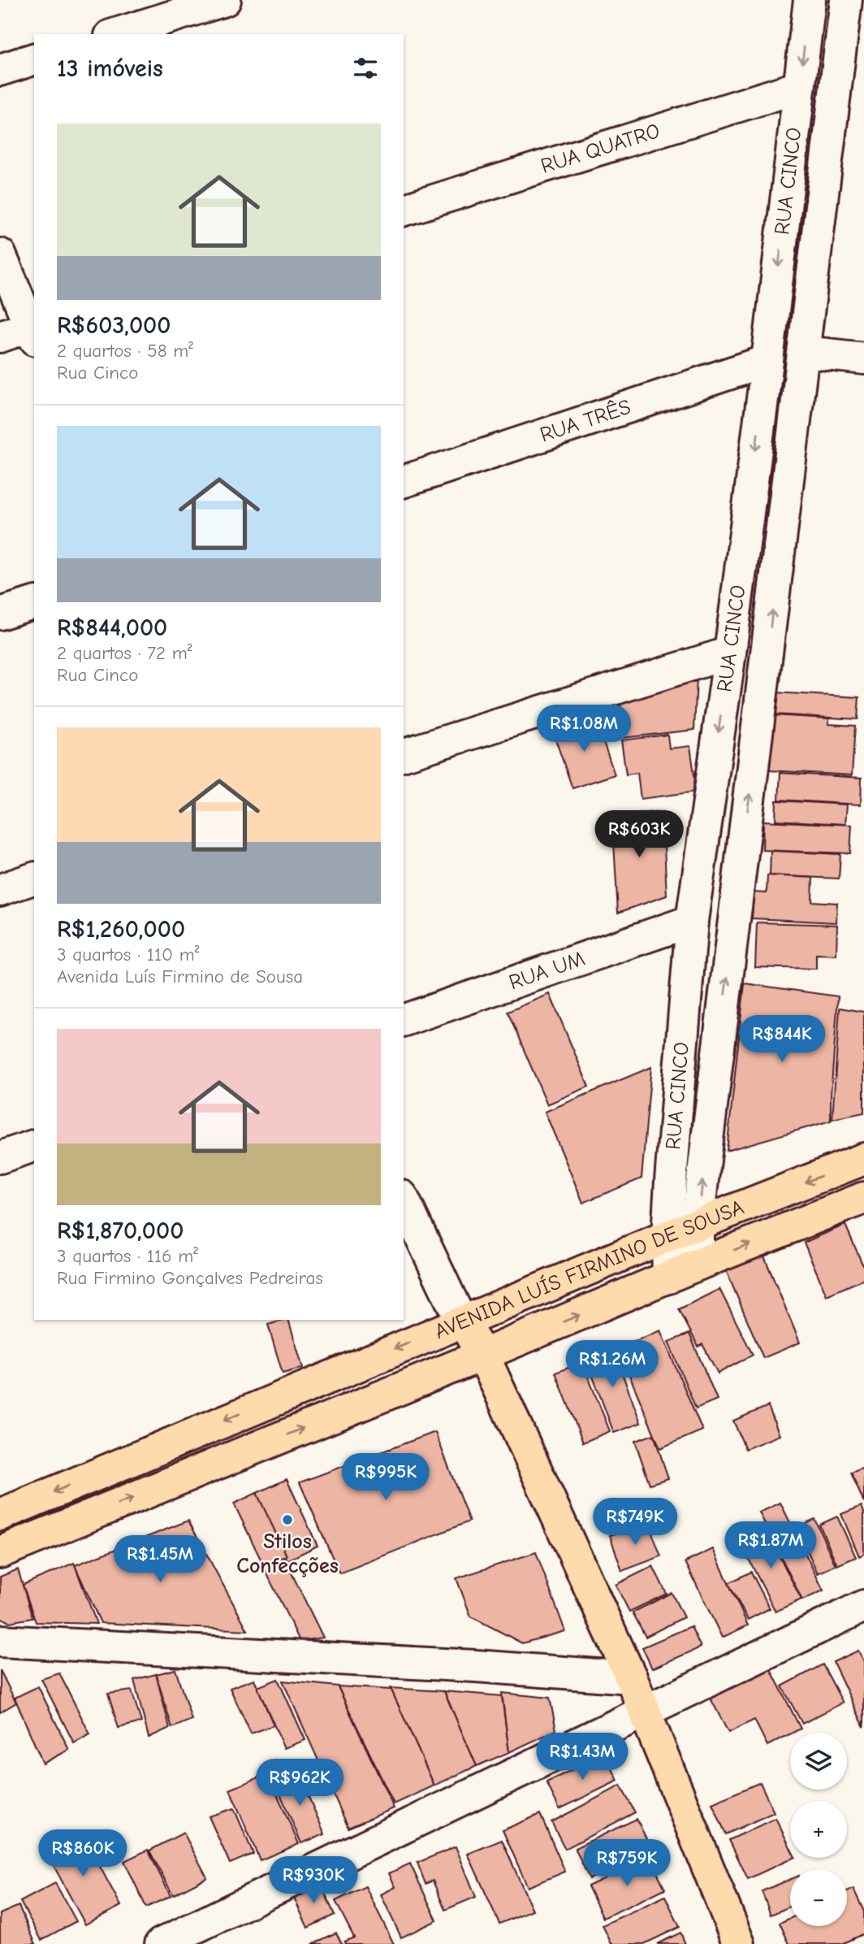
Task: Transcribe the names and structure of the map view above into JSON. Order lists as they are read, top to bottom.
{
  "streets": {
    "main road": ["AVENIDA LUÍS FIRMINO DE SOUSA"],
    "street": [
      "RUA QUATRO",
      "RUA CINCO",
      "RUA TRÊS",
      "RUA UM"
    ]
  },
  "crossings": [
    ["RUA QUATRO", "RUA CINCO"],
    ["RUA CINCO", "RUA TRÊS"],
    ["RUA CINCO", "RUA UM"],
    ["RUA CINCO", "AVENIDA LUÍS FIRMINO DE SOUSA"]
  ],
  "places": ["Stilos Confecções"],
  "page": {
    "heading": "13 imóveis",
    "list": [
      {
        "name": "R$603,000",
        "note": "2 quartos · 58 m² · Rua Cinco"
      },
      {
        "name": "R$844,000",
        "note": "2 quartos · 72 m² · Rua Cinco"
      },
      {
        "name": "R$1,260,000",
        "note": "3 quartos · 110 m² · Avenida Luís Firmino de Sousa"
      },
      {
        "name": "R$1,870,000",
        "note": "3 quartos · 116 m² · Rua Firmino Gonçalves Pedreiras"
      }
    ],
    "price": [
      "R$1.08M",
      "R$603K",
      "R$844K",
      "R$1.26M",
      "R$995K",
      "R$749K",
      "R$1.87M",
      "R$1.45M",
      "R$1.43M",
      "R$962K",
      "R$860K",
      "R$759K",
      "R$930K"
    ],
    "map_buttons": ["+", "−"]
  }
}
